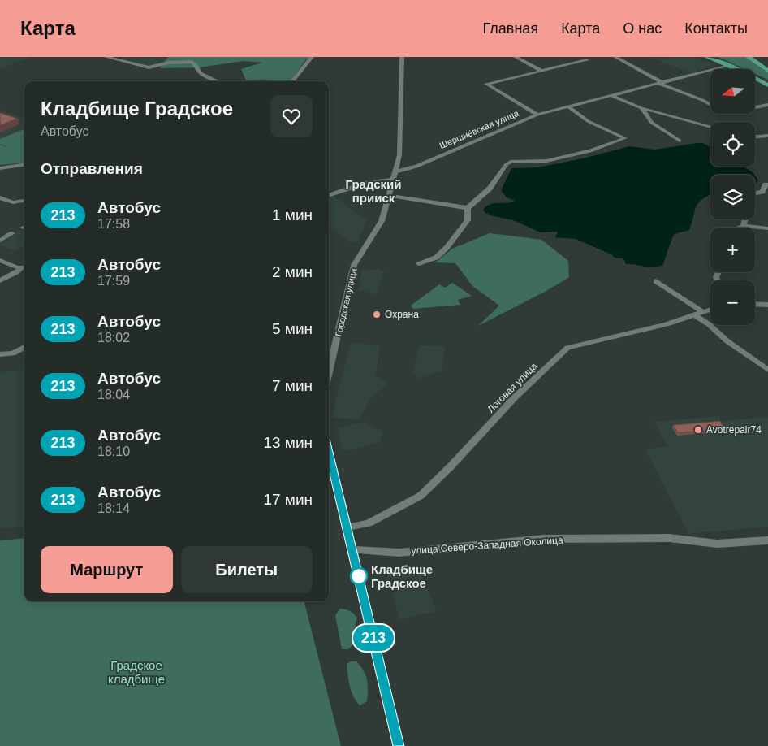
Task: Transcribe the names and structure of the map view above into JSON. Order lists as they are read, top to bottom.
{
  "streets": {
    "street": [
      "Шершнёвская улица",
      "Городская улица",
      "Логовая улица",
      "улица Северо-Западная Околица"
    ]
  },
  "crossings": [
    ["Шершнёвская улица", "Городская улица"]
  ],
  "districts": ["Градский прииск"],
  "parks": ["Градское кладбище"],
  "places": ["Охрана", "Avotrepair74", "Кладбище Градское"],
  "lines": ["bus line 213"],
  "north": "left",
  "page": {
    "header": "Карта",
    "nav": [
      "Главная",
      "Карта",
      "О нас",
      "Контакты"
    ],
    "on_map": "213",
    "map_buttons": ["+", "−"],
    "heading": [
      ["Кладбище Градское", "Автобус"],
      "Отправления"
    ],
    "list": [
      {
        "mark": "213",
        "name": "Автобус",
        "note": "17:58",
        "value": "1 мин"
      },
      {
        "mark": "213",
        "name": "Автобус",
        "note": "17:59",
        "value": "2 мин"
      },
      {
        "mark": "213",
        "name": "Автобус",
        "note": "18:02",
        "value": "5 мин"
      },
      {
        "mark": "213",
        "name": "Автобус",
        "note": "18:04",
        "value": "7 мин"
      },
      {
        "mark": "213",
        "name": "Автобус",
        "note": "18:10",
        "value": "13 мин"
      },
      {
        "mark": "213",
        "name": "Автобус",
        "note": "18:14",
        "value": "17 мин"
      }
    ],
    "buttons": ["Маршрут", "Билеты"]
  }
}
